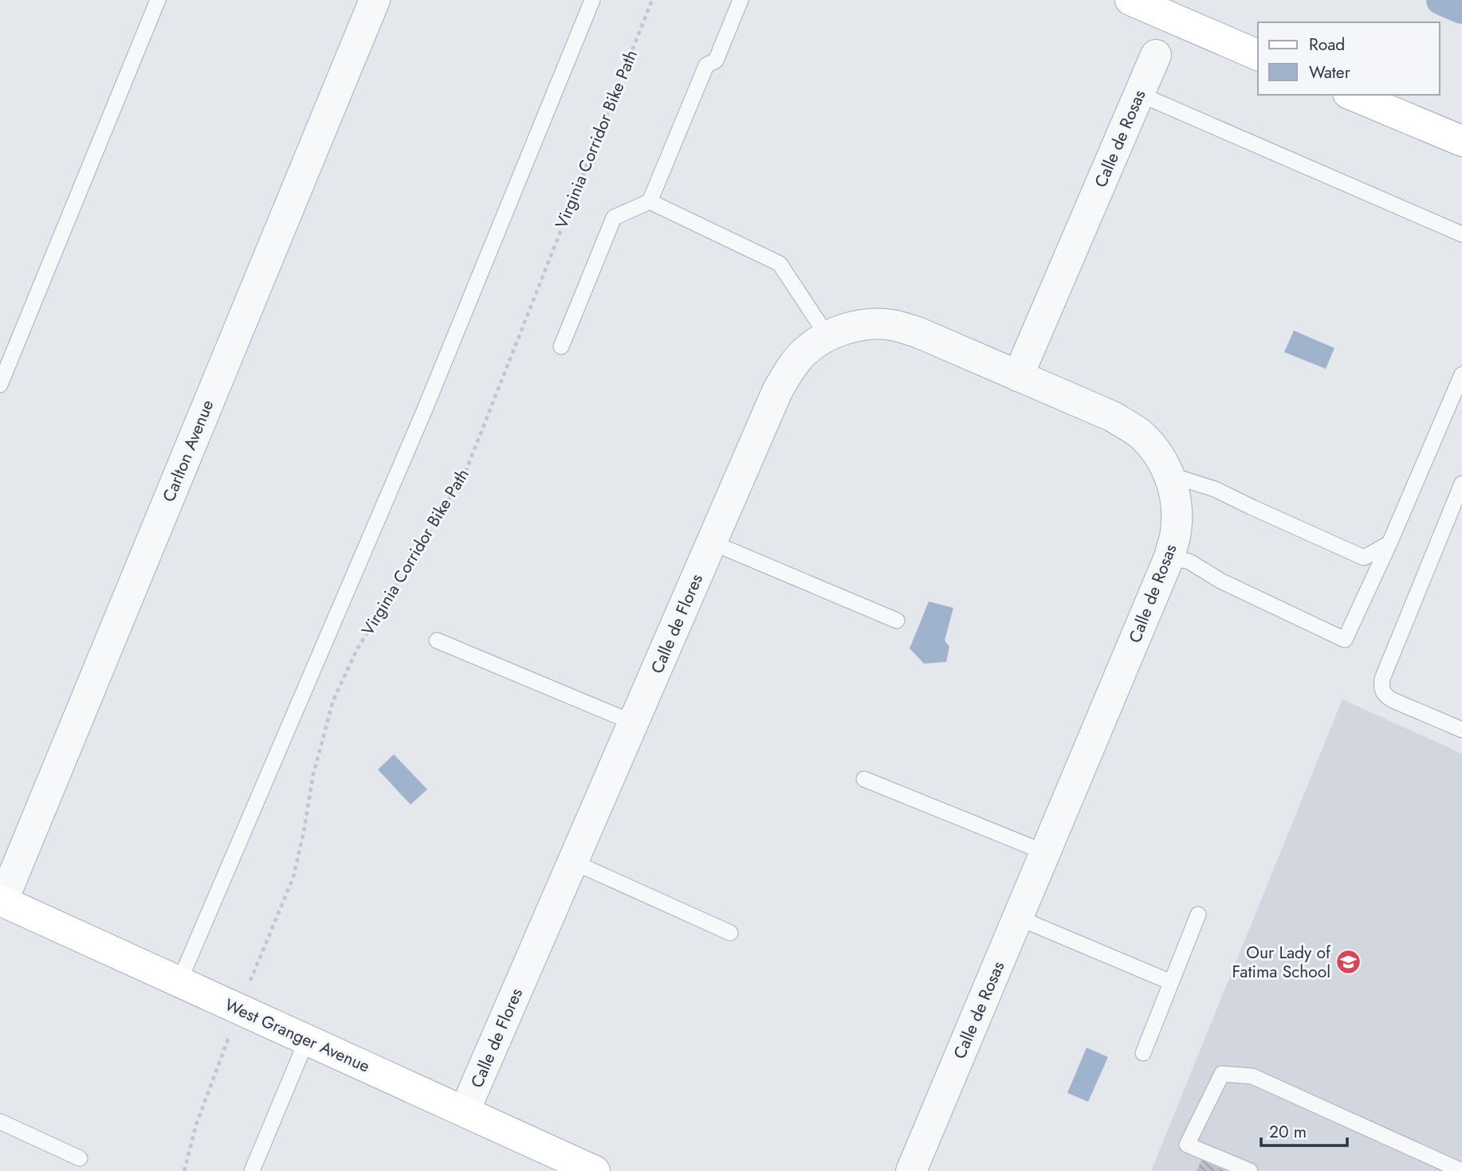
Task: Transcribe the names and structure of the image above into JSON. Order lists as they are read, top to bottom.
{
  "streets": {
    "street": [
      "Calle de Rosas",
      "Carlton Avenue",
      "Calle de Flores",
      "West Granger Avenue"
    ],
    "path": ["Virginia Corridor Bike Path"]
  },
  "crossings": [
    ["Calle de Rosas", "Calle de Flores"],
    ["Carlton Avenue", "West Granger Avenue"],
    ["Calle de Flores", "West Granger Avenue"]
  ],
  "places": {
    "school or university": ["Our Lady of Fatima School"]
  },
  "legend": ["Road", "Water"],
  "scale_bar": "20 m"
}
